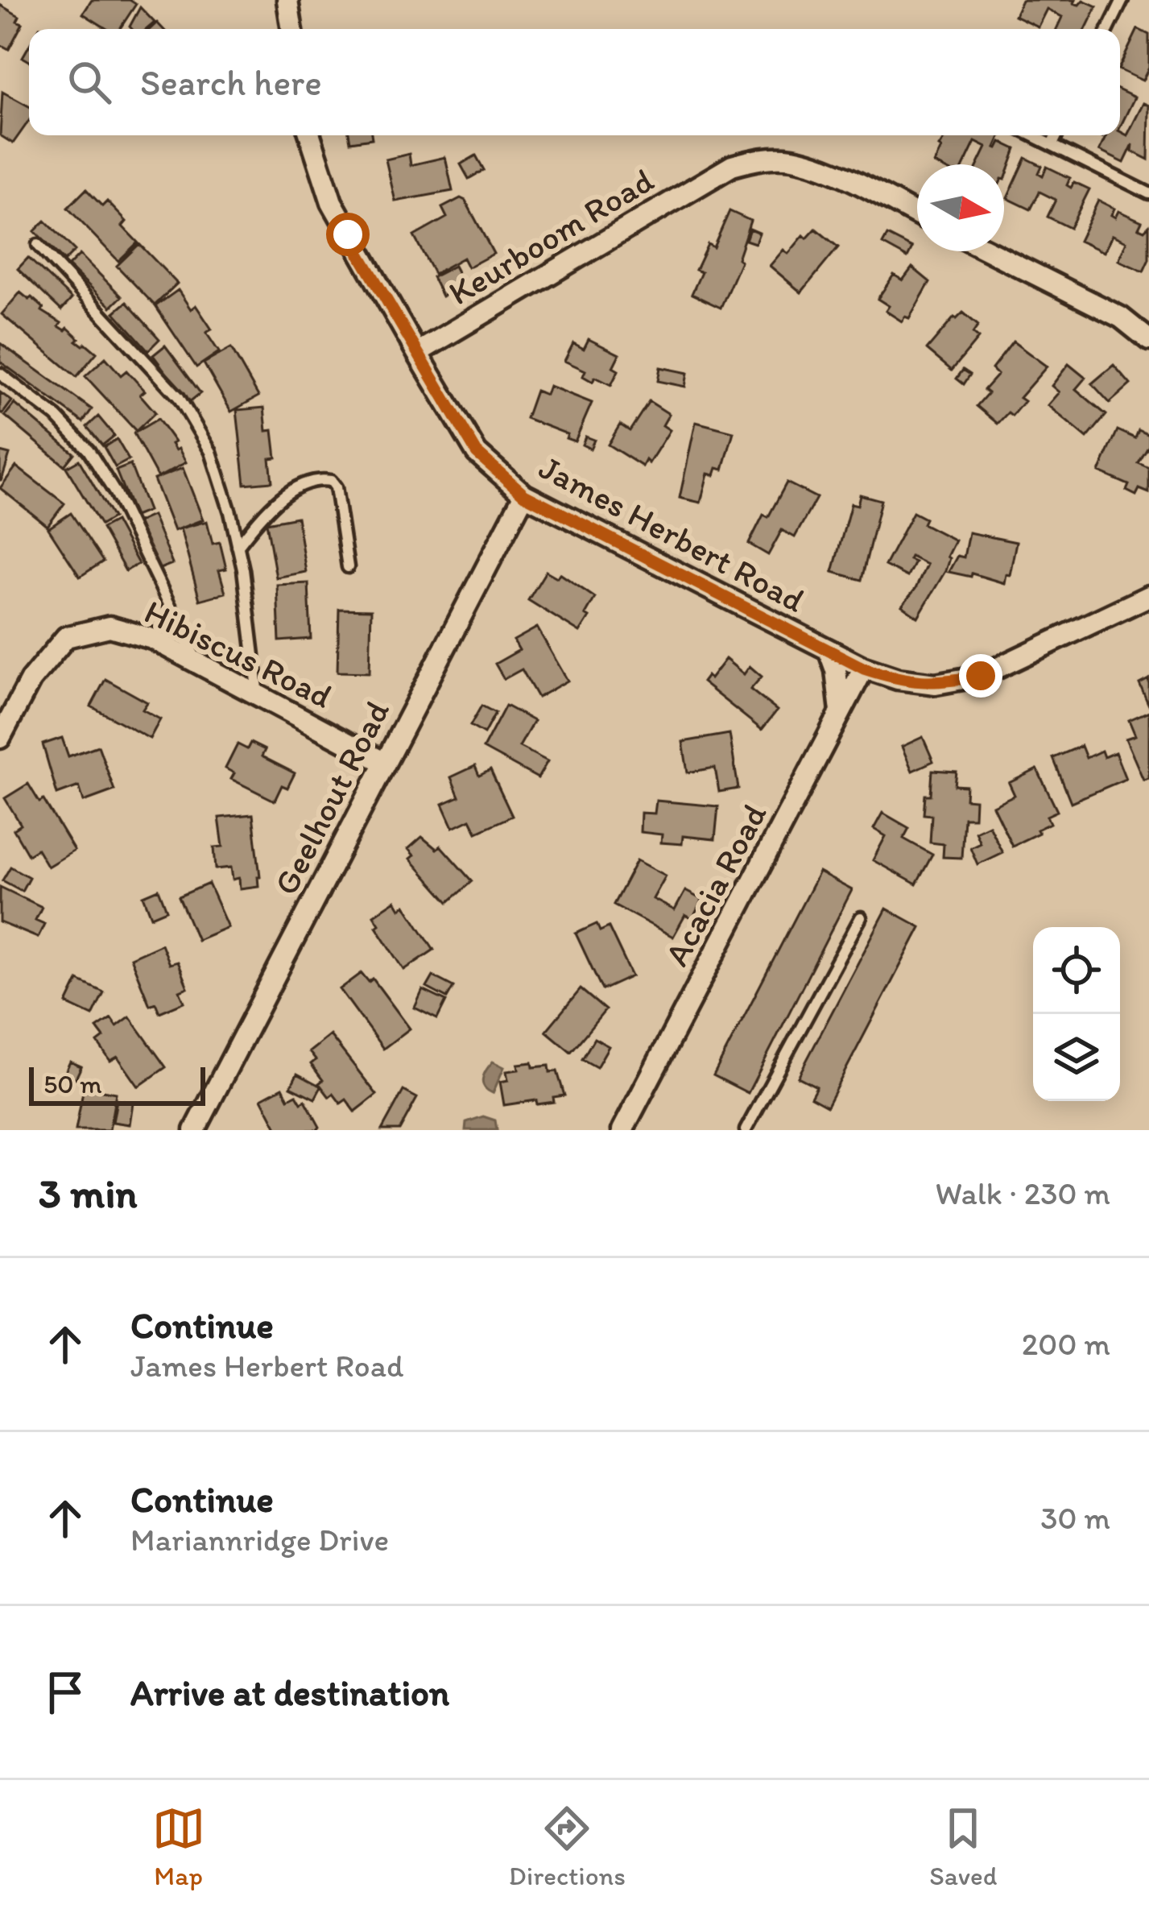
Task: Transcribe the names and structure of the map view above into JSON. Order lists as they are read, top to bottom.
{
  "streets": {
    "street": [
      "Keurboom Road",
      "James Herbert Road",
      "Hibiscus Road",
      "Geelhout Road",
      "Acacia Road"
    ]
  },
  "crossings": [
    ["Keurboom Road", "James Herbert Road"],
    ["James Herbert Road", "Geelhout Road"],
    ["James Herbert Road", "Acacia Road"],
    ["Hibiscus Road", "Geelhout Road"]
  ],
  "scale_bar": "50 m",
  "north": "right",
  "page": {
    "search": "Search here",
    "scale": "50 m",
    "heading": ["3 min", "Walk · 230 m"],
    "list": [
      ["Continue", "James Herbert Road", "200 m"],
      ["Continue", "Mariannridge Drive", "30 m"],
      "Arrive at destination"
    ],
    "nav": ["Map", "Directions", "Saved"]
  }
}
